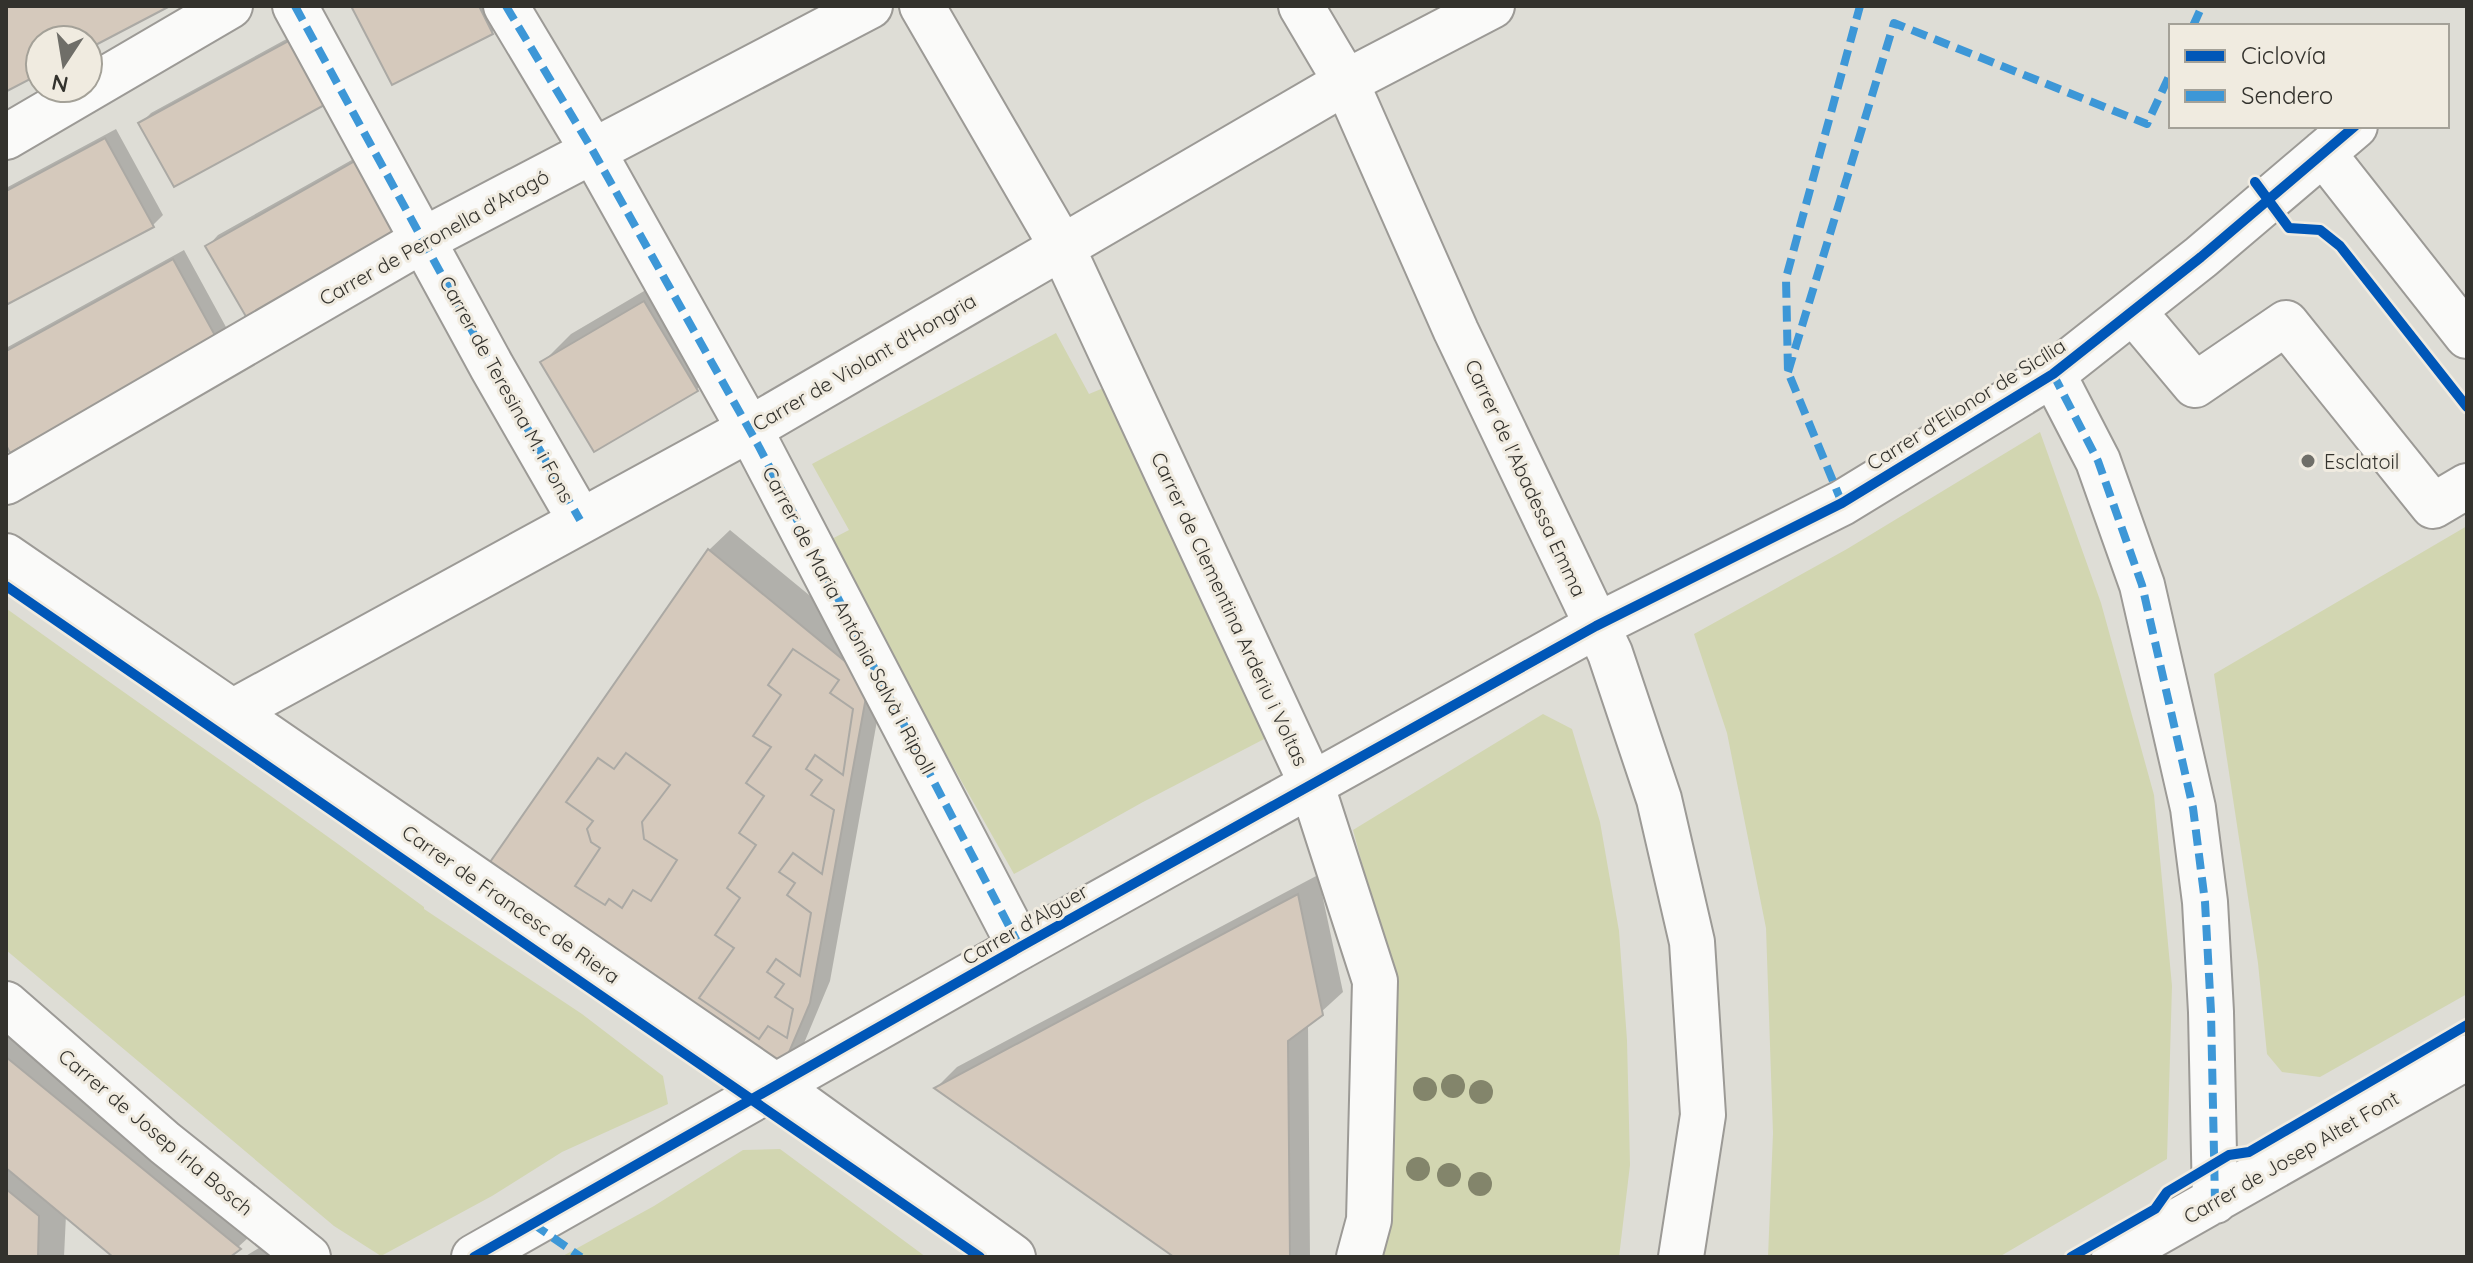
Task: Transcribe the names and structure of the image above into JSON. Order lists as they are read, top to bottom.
{
  "streets": {
    "street": [
      "Carrer de Peronella d'Aragó",
      "Carrer de Violant d'Hongria",
      "Carrer de Teresina M. i Fons",
      "Carrer d'Elionor de Sicília",
      "Carrer de l'Abadessa Emma",
      "Carrer de Clementina Arderiu i Voltas",
      "Carrer de Maria Antónia Salvà i Ripoll",
      "Carrer de Francesc de Riera",
      "Carrer d'Alguer",
      "Carrer de Josep Irla Bosch",
      "Carrer de Josep Altet Font"
    ]
  },
  "crossings": [
    ["Carrer de Peronella d'Aragó", "Carrer de Teresina M. i Fons"],
    ["Carrer de Peronella d'Aragó", "Carrer de Maria Antónia Salvà i Ripoll"],
    ["Carrer de Violant d'Hongria", "Carrer de Teresina M. i Fons"],
    ["Carrer de Violant d'Hongria", "Carrer de l'Abadessa Emma"],
    ["Carrer de Violant d'Hongria", "Carrer de Clementina Arderiu i Voltas"],
    ["Carrer de Violant d'Hongria", "Carrer de Maria Antónia Salvà i Ripoll"],
    ["Carrer de Violant d'Hongria", "Carrer de Francesc de Riera"],
    ["Carrer d'Elionor de Sicília", "Carrer de l'Abadessa Emma"],
    ["Carrer d'Elionor de Sicília", "Carrer d'Alguer"],
    ["Carrer de l'Abadessa Emma", "Carrer d'Alguer"],
    ["Carrer de Clementina Arderiu i Voltas", "Carrer d'Alguer"],
    ["Carrer de Maria Antónia Salvà i Ripoll", "Carrer d'Alguer"],
    ["Carrer de Francesc de Riera", "Carrer d'Alguer"]
  ],
  "places": ["Esclatoil"],
  "legend": ["Ciclovía", "Sendero"],
  "north": "bottom"
}
